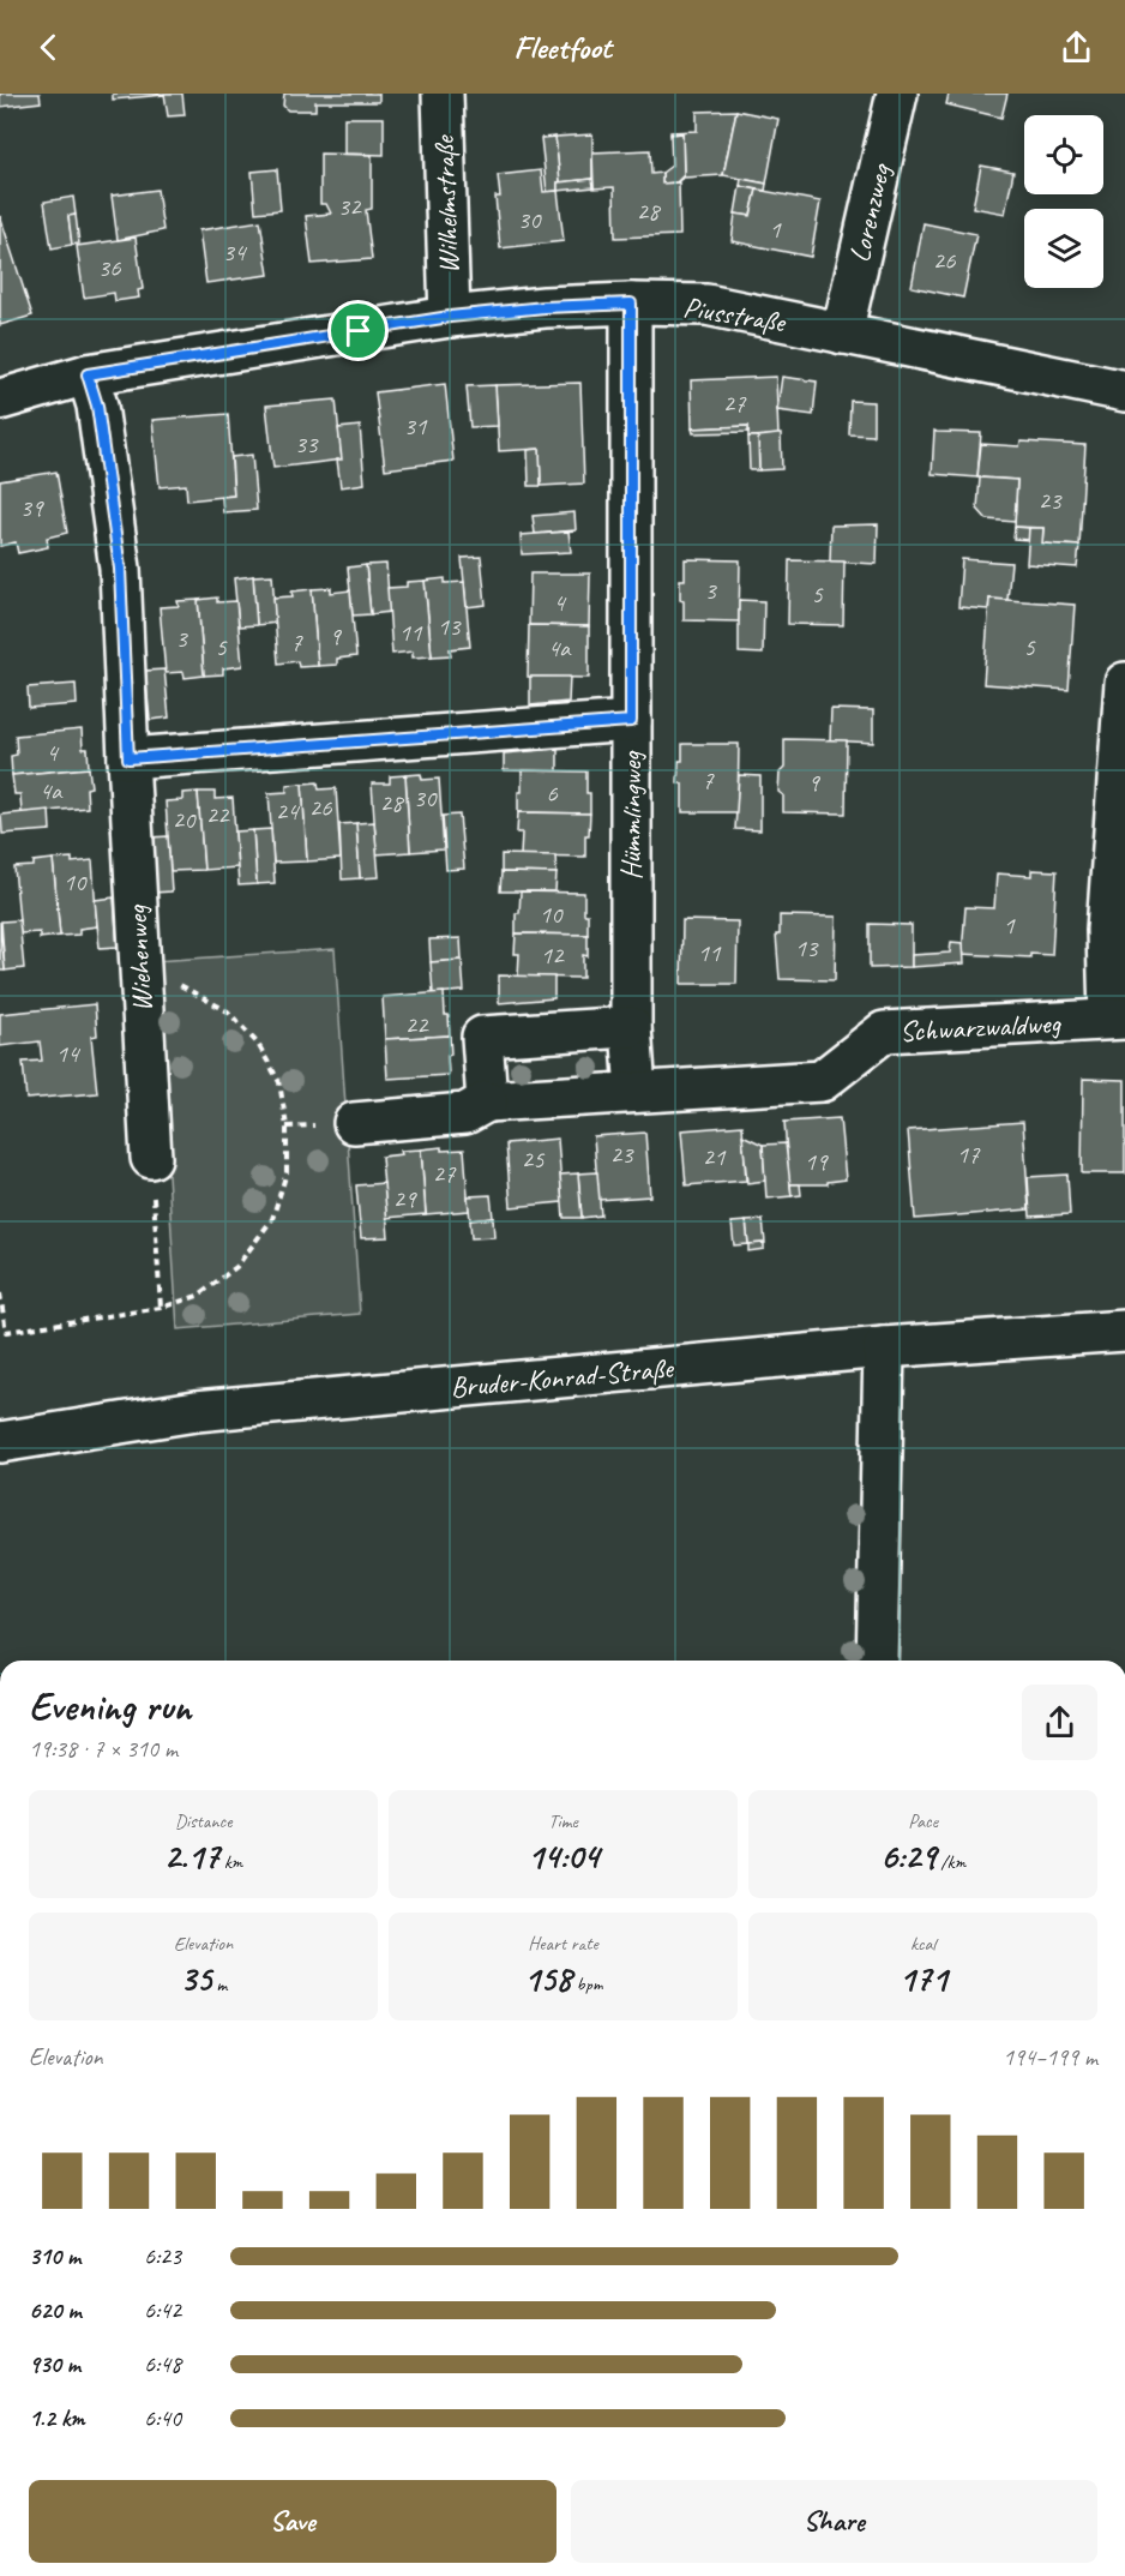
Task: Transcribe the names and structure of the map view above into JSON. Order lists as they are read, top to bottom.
{
  "streets": {
    "street": [
      "Wilhelmstraße",
      "Lorenzweg",
      "Piusstraße",
      "Hümmlingweg",
      "Wiehenweg",
      "Schwarzwaldweg",
      "Bruder-Konrad-Straße"
    ]
  },
  "crossings": [
    ["Wilhelmstraße", "Piusstraße"],
    ["Lorenzweg", "Piusstraße"],
    ["Piusstraße", "Hümmlingweg"],
    ["Piusstraße", "Wiehenweg"]
  ],
  "house_numbers": [
    "32",
    "28",
    "30",
    "1",
    "34",
    "26",
    "36",
    "27",
    "31",
    "33",
    "23",
    "39",
    "3",
    "5",
    "4",
    "13",
    "11",
    "9",
    "3",
    "7",
    "5",
    "5",
    "4a",
    "4",
    "7",
    "9",
    "4a",
    "6",
    "30",
    "28",
    "26",
    "24",
    "22",
    "20",
    "10",
    "10",
    "1",
    "13",
    "11",
    "12",
    "22",
    "14",
    "23",
    "17",
    "21",
    "25",
    "19",
    "27",
    "29"
  ],
  "page": {
    "header": "Fleetfoot",
    "heading": ["Evening run", "19:38 · 7 × 310 m"],
    "stats": [
      ["Distance", "2.17 km"],
      ["Time", "14:04"],
      ["Pace", "6:29 /km"],
      ["Elevation", "35 m"],
      ["Heart rate", "158 bpm"],
      ["kcal", "171"]
    ],
    "chart": ["Elevation", "194–199 m"],
    "list": [
      {
        "name": "310 m",
        "note": "6:23"
      },
      {
        "name": "620 m",
        "note": "6:42"
      },
      {
        "name": "930 m",
        "note": "6:48"
      },
      {
        "name": "1.2 km",
        "note": "6:40"
      }
    ],
    "buttons": ["Save", "Share"]
  }
}
